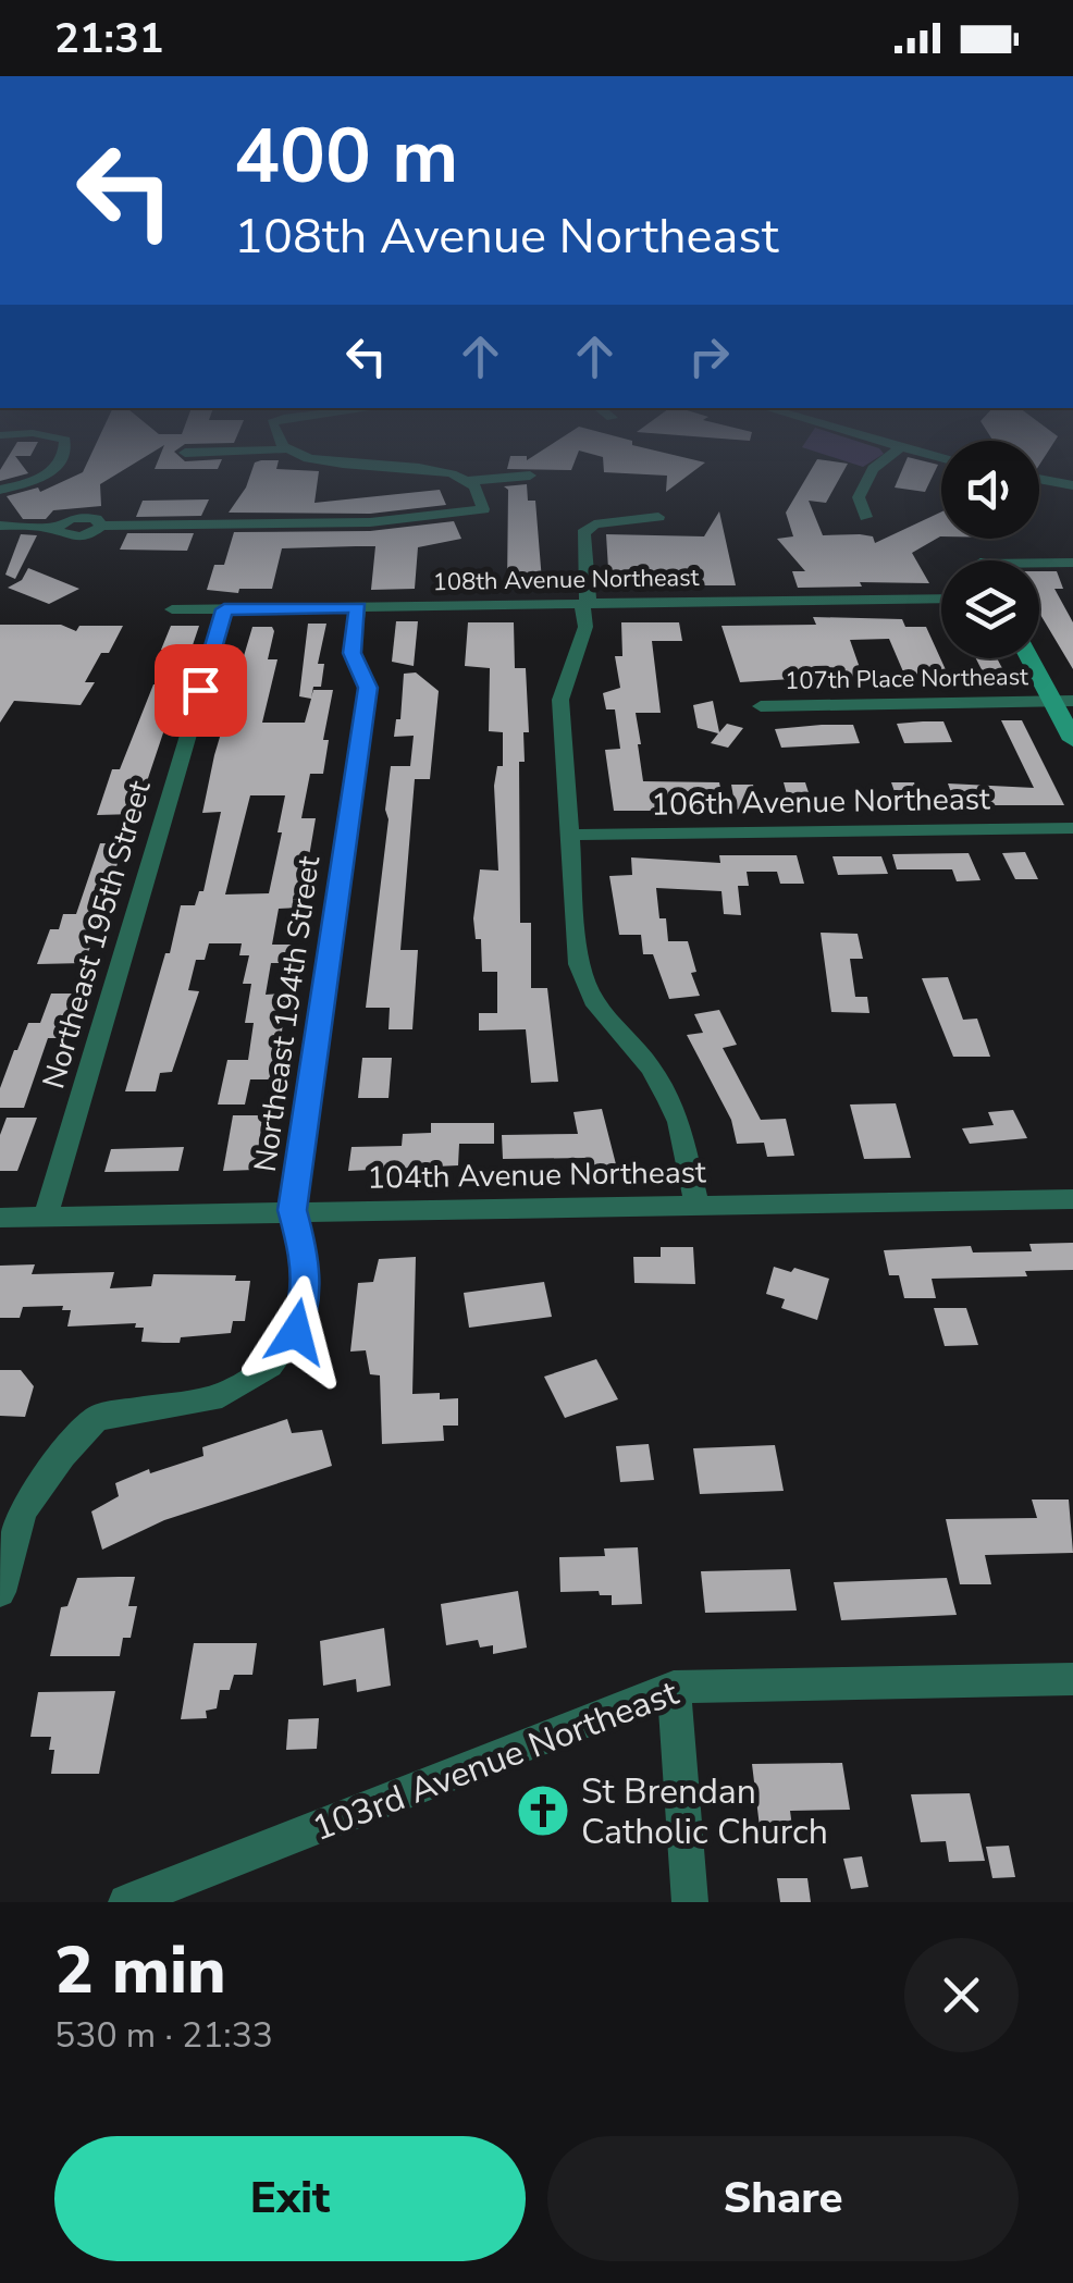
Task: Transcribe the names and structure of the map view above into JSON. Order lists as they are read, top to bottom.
{
  "streets": {
    "street": [
      "108th Avenue Northeast",
      "107th Place Northeast",
      "106th Avenue Northeast",
      "Northeast 195th Street",
      "Northeast 194th Street",
      "104th Avenue Northeast",
      "103rd Avenue Northeast"
    ]
  },
  "crossings": [
    ["108th Avenue Northeast", "Northeast 195th Street"],
    ["108th Avenue Northeast", "Northeast 194th Street"],
    ["Northeast 195th Street", "104th Avenue Northeast"],
    ["Northeast 194th Street", "104th Avenue Northeast"]
  ],
  "places": {
    "church": ["St Brendan Catholic Church"]
  },
  "page": {
    "status": "21:31",
    "turn": ["400 m", "108th Avenue Northeast"],
    "heading": ["2 min", "530 m · 21:33"],
    "buttons": ["Exit", "Share"]
  }
}
